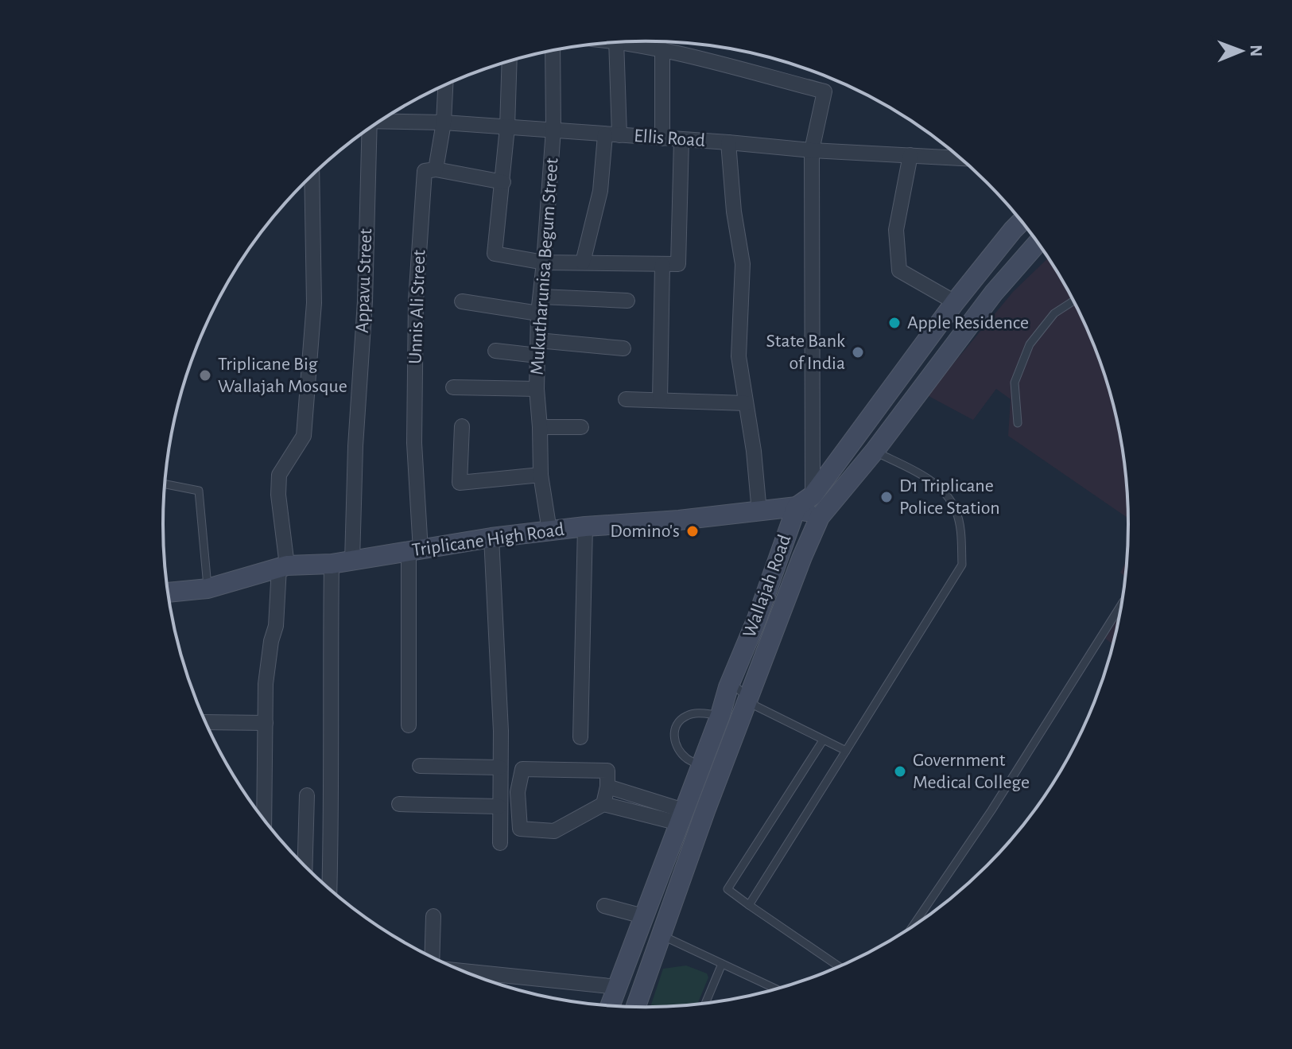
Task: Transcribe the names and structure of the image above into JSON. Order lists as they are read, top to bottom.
{
  "streets": {
    "main road": ["Triplicane High Road", "Wallajah Road"],
    "street": [
      "Ellis Road",
      "Mukutharunisa Begum Street",
      "Appavu Street",
      "Unnis Ali Street"
    ]
  },
  "crossings": [
    ["Ellis Road", "Mukutharunisa Begum Street"],
    ["Ellis Road", "Unnis Ali Street"],
    ["Mukutharunisa Begum Street", "Triplicane High Road"],
    ["Appavu Street", "Triplicane High Road"],
    ["Unnis Ali Street", "Triplicane High Road"],
    ["Triplicane High Road", "Wallajah Road"]
  ],
  "places": [
    "Apple Residence",
    "State Bank of India",
    "Triplicane Big Wallajah Mosque",
    "D1 Triplicane Police Station",
    "Domino's",
    "Government Medical College"
  ],
  "north": "right"
}
